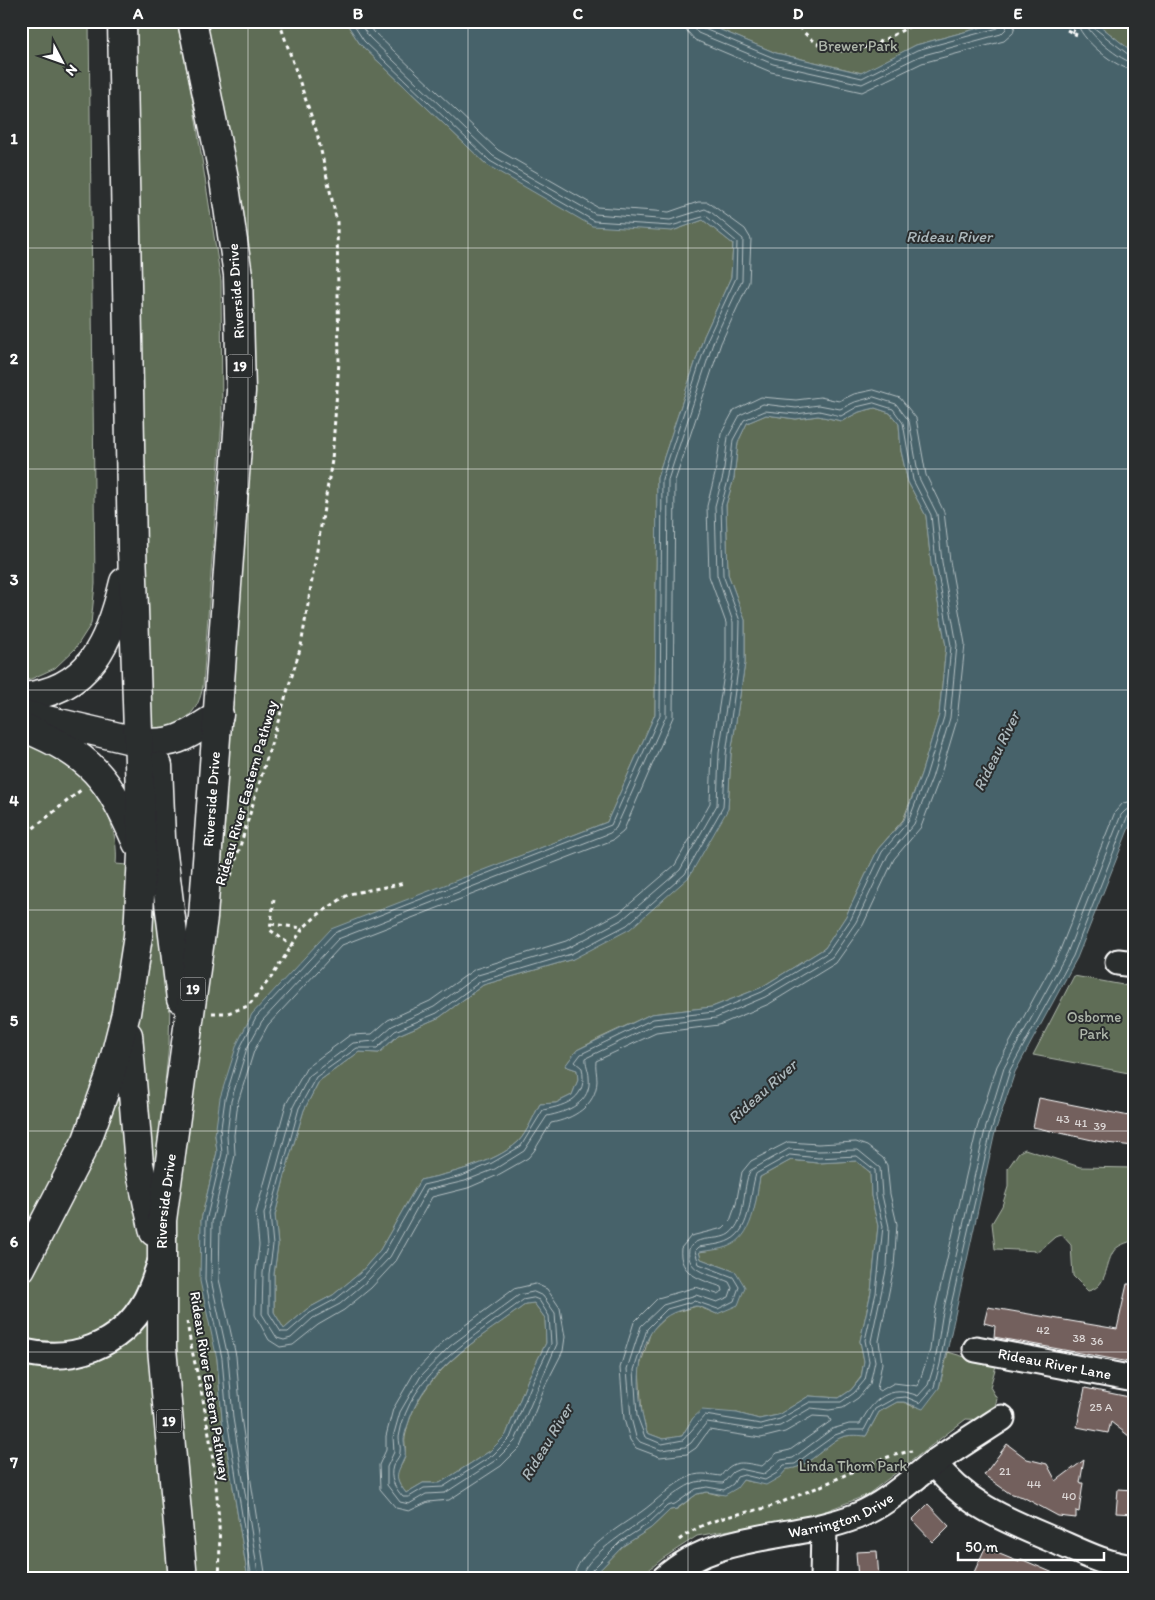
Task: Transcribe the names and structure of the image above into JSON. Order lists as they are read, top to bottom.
{
  "streets": {
    "main road": ["Riverside Drive", "19"],
    "street": ["Rideau River Lane", "Warrington Drive"],
    "path": ["Rideau River Eastern Pathway"]
  },
  "water": ["Rideau River"],
  "parks": ["Brewer Park", "Osborne Park", "Linda Thom Park"],
  "house_numbers": [
    "43",
    "41",
    "39",
    "42",
    "38",
    "36",
    "25 A",
    "21",
    "44",
    "40"
  ],
  "scale_bar": "50 m",
  "north": "bottom right",
  "grid": {
    "columns": [
      "A",
      "B",
      "C",
      "D",
      "E"
    ],
    "rows": [
      "1",
      "2",
      "3",
      "4",
      "5",
      "6",
      "7"
    ]
  }
}
